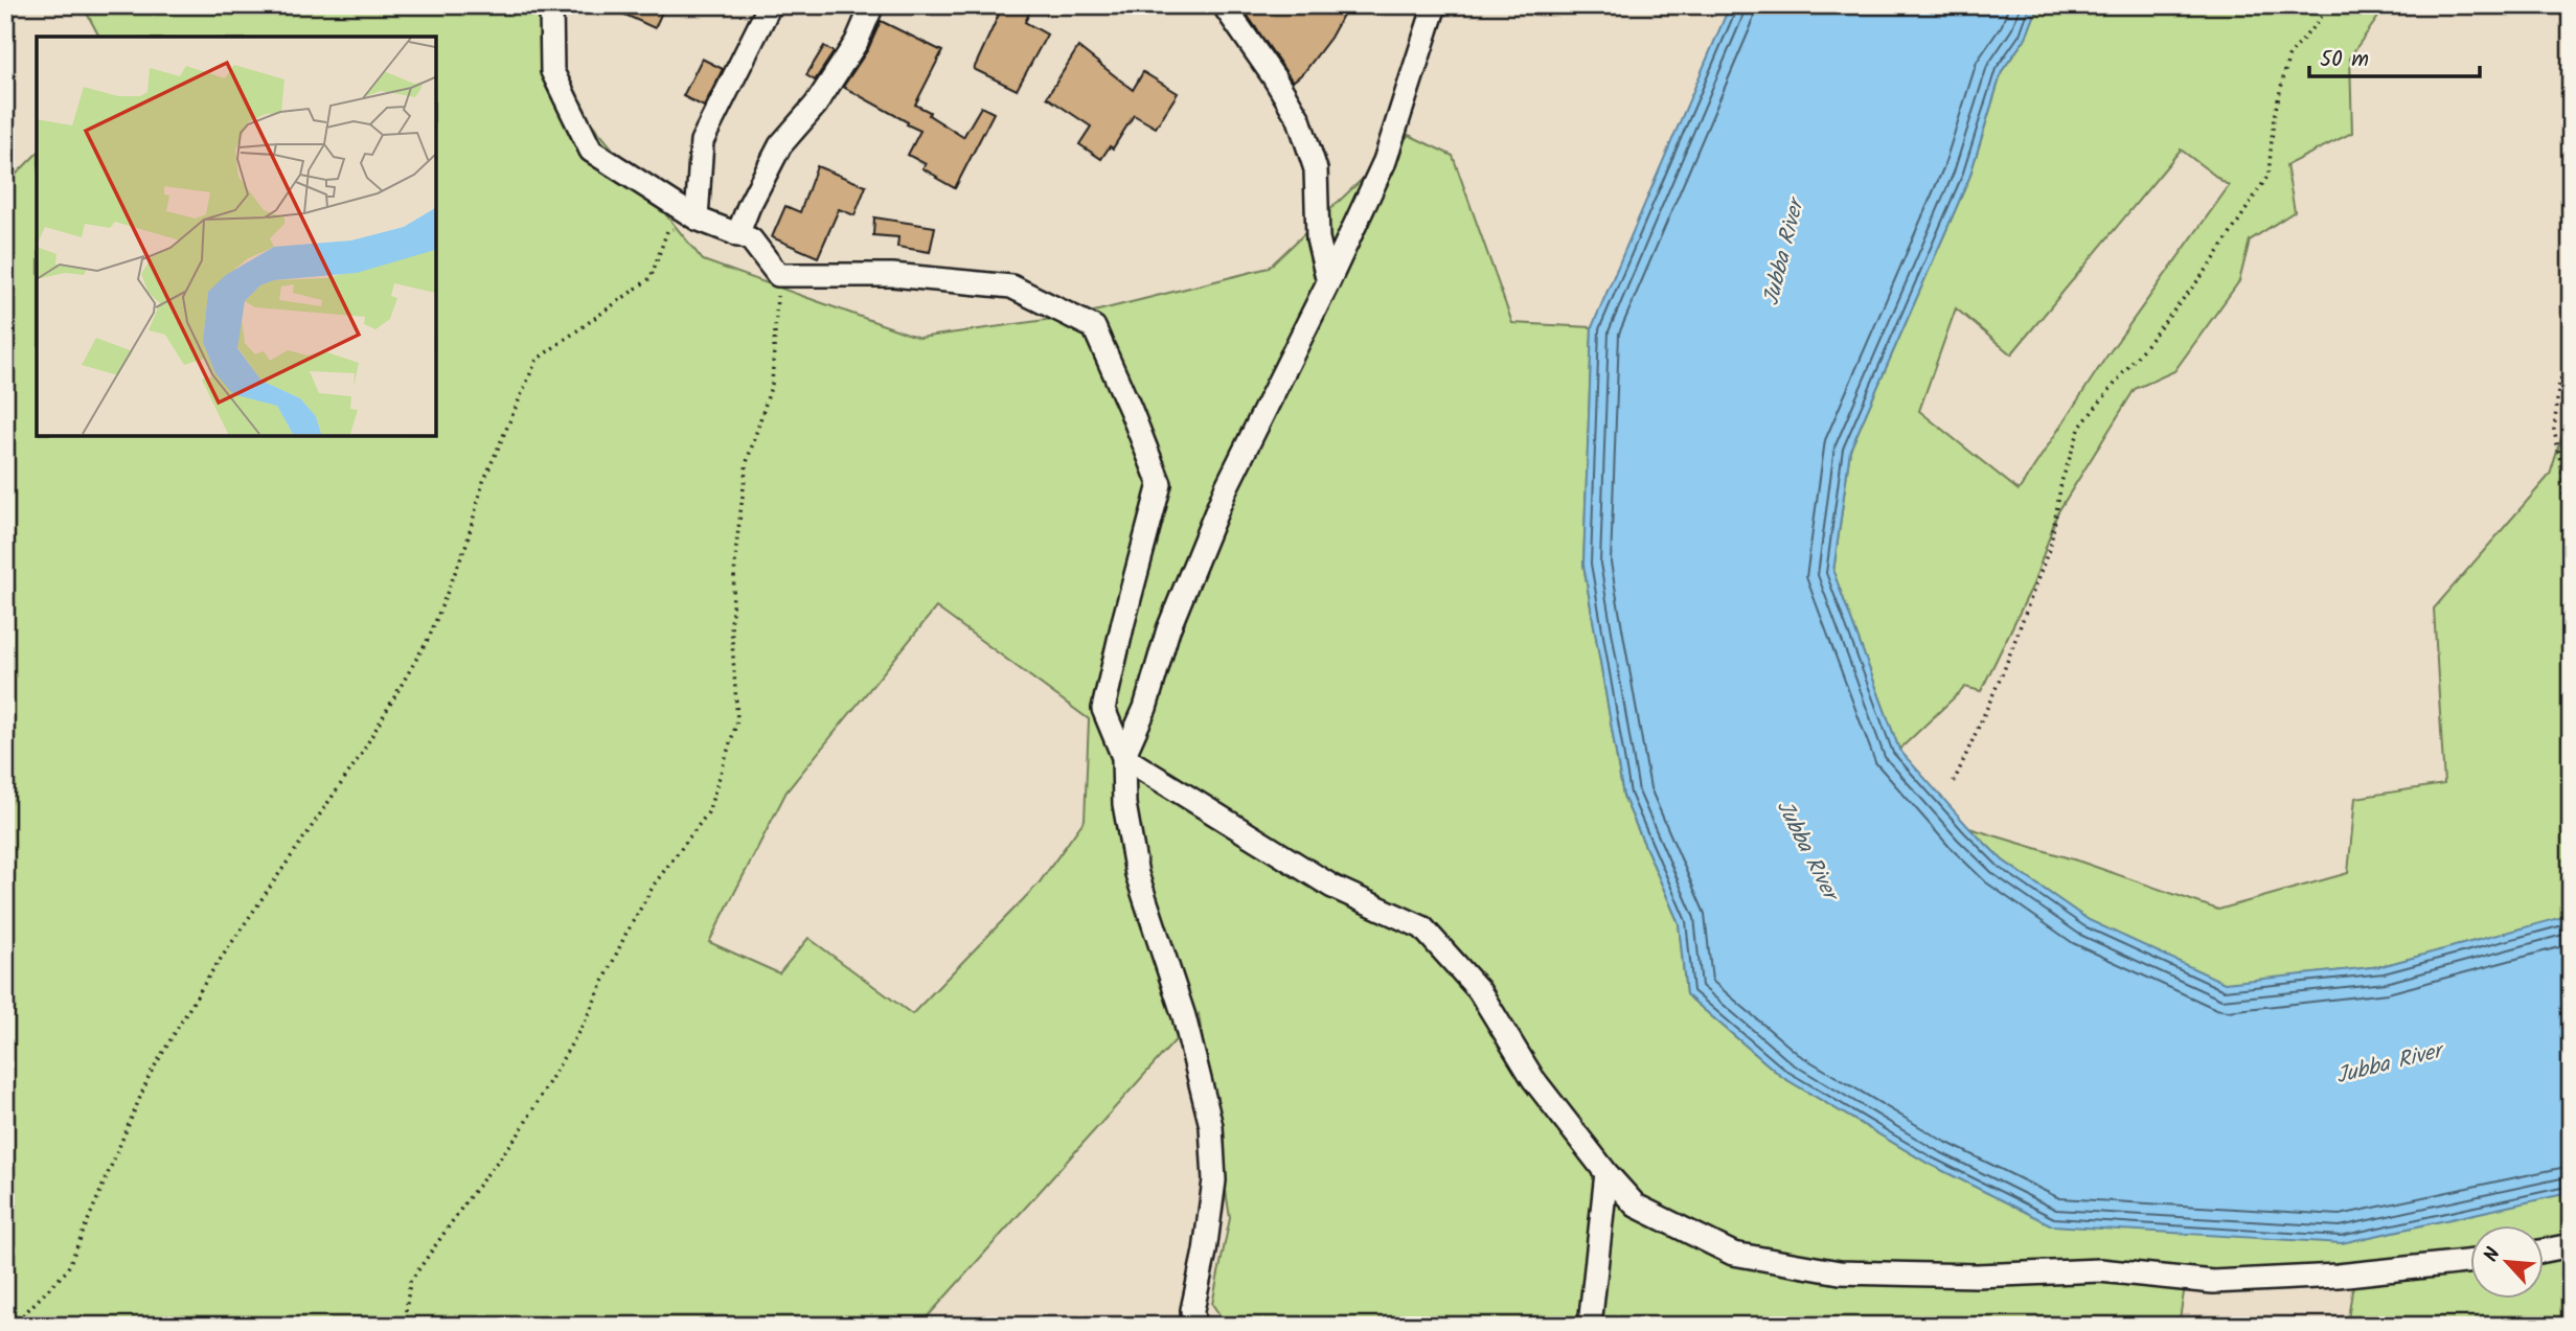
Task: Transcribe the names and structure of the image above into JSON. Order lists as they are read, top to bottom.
{
  "water": ["Jubba River"],
  "scale_bar": "50 m",
  "north": "top left"
}
